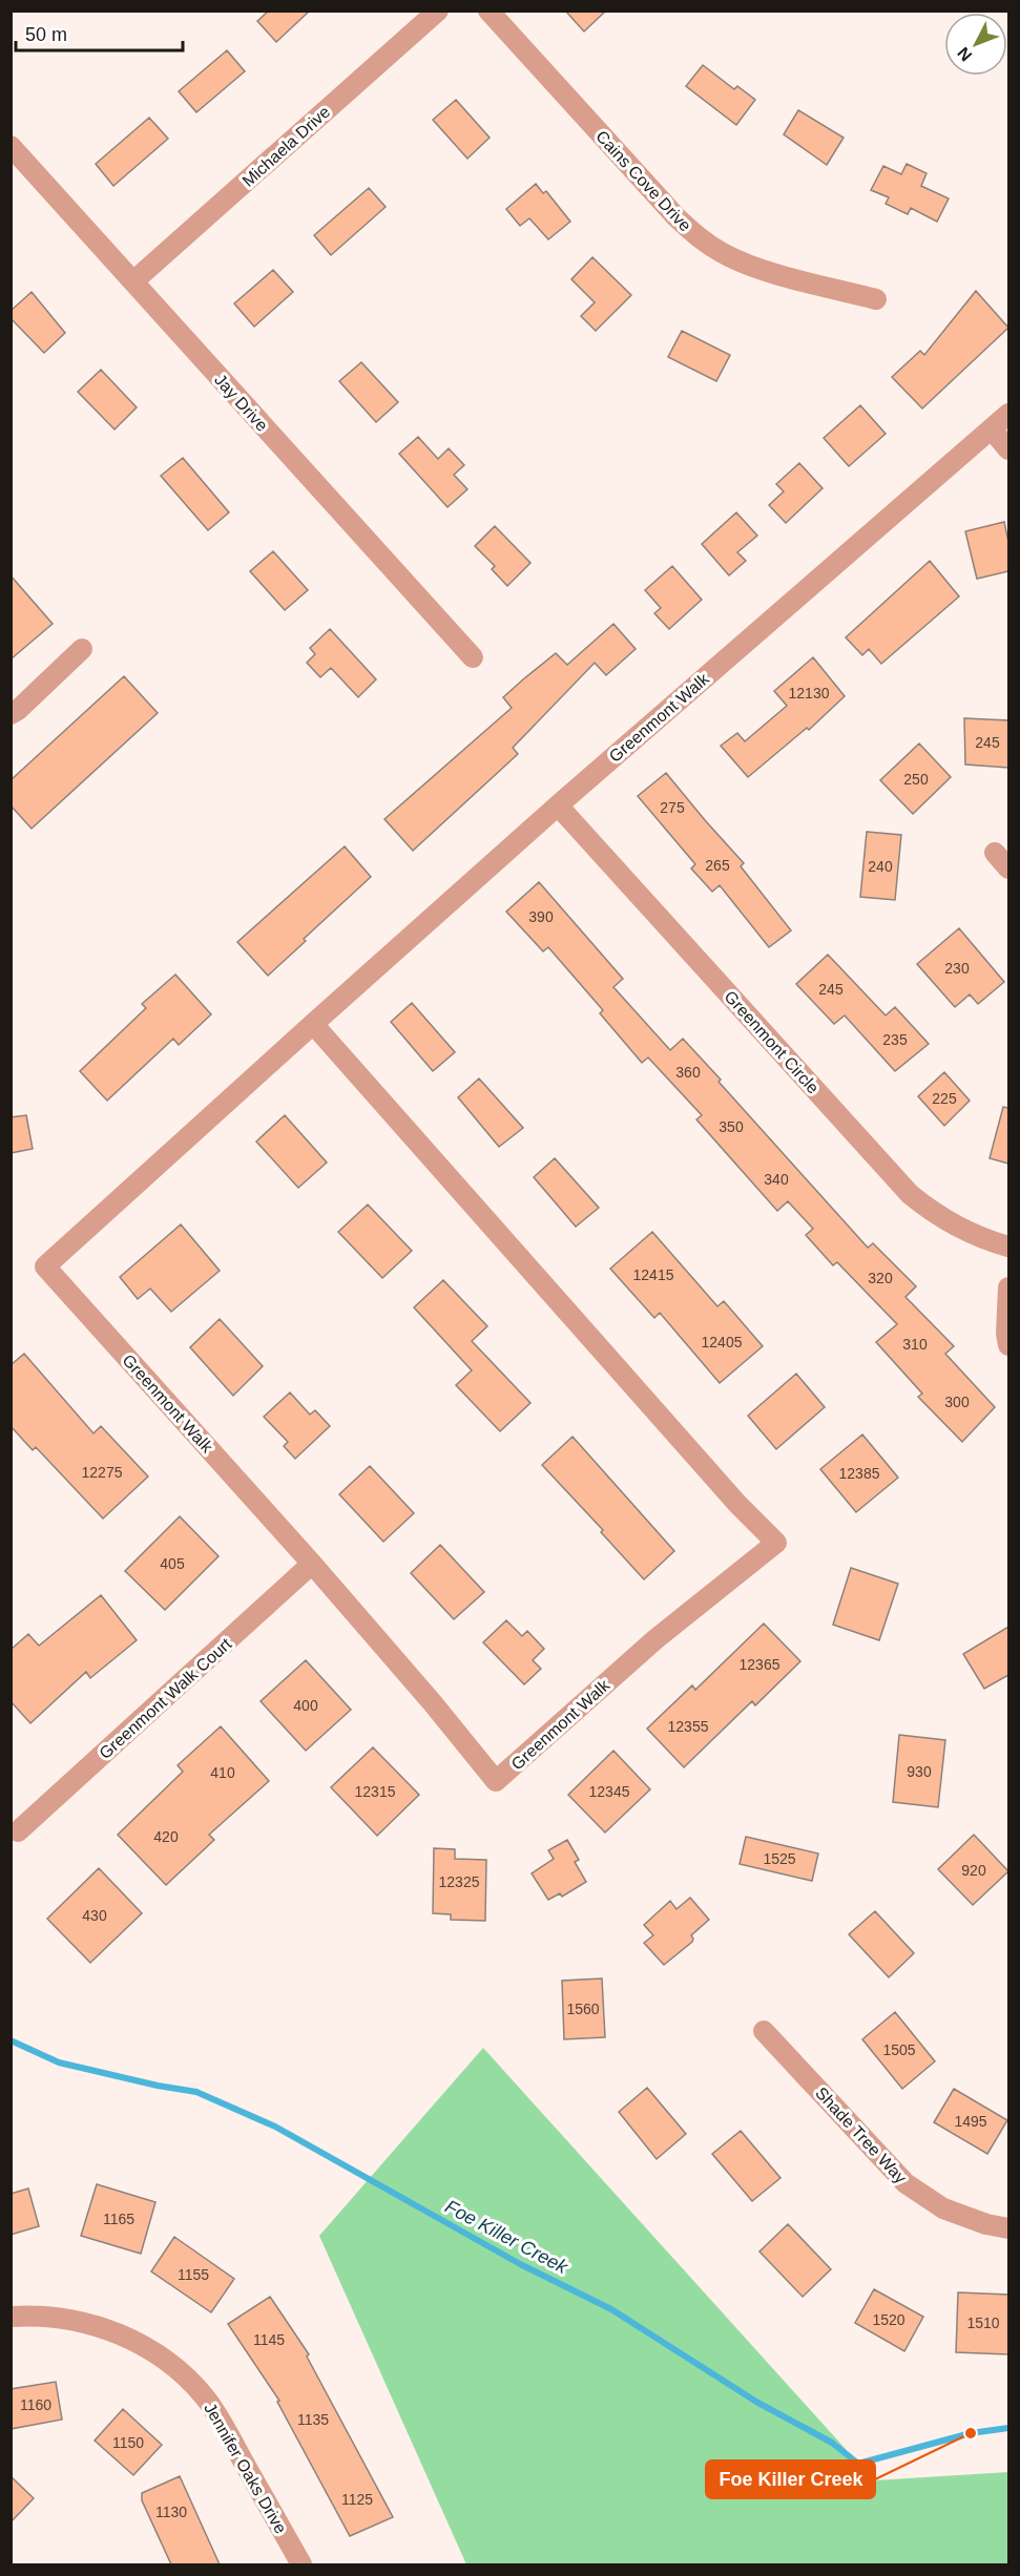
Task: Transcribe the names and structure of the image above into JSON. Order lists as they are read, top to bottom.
{
  "streets": {
    "street": [
      "Michaela Drive",
      "Cains Cove Drive",
      "Jay Drive",
      "Greenmont Walk",
      "Greenmont Circle",
      "Greenmont Walk Court",
      "Shade Tree Way",
      "Jennifer Oaks Drive"
    ]
  },
  "crossings": [
    ["Michaela Drive", "Jay Drive"],
    ["Greenmont Walk", "Greenmont Circle"],
    ["Greenmont Walk", "Greenmont Walk Court"]
  ],
  "water": ["Foe Killer Creek"],
  "places": ["Foe Killer Creek"],
  "house_numbers": [
    "12130",
    "245",
    "250",
    "275",
    "265",
    "240",
    "390",
    "230",
    "245",
    "235",
    "360",
    "225",
    "350",
    "340",
    "12415",
    "320",
    "12405",
    "310",
    "300",
    "12275",
    "12385",
    "405",
    "12365",
    "400",
    "12355",
    "930",
    "410",
    "12315",
    "12345",
    "420",
    "1525",
    "920",
    "12325",
    "430",
    "1560",
    "1505",
    "1495",
    "1165",
    "1155",
    "1520",
    "1510",
    "1145",
    "1160",
    "1135",
    "1150",
    "1125",
    "1130"
  ],
  "scale_bar": "50 m",
  "north": "bottom left"
}
